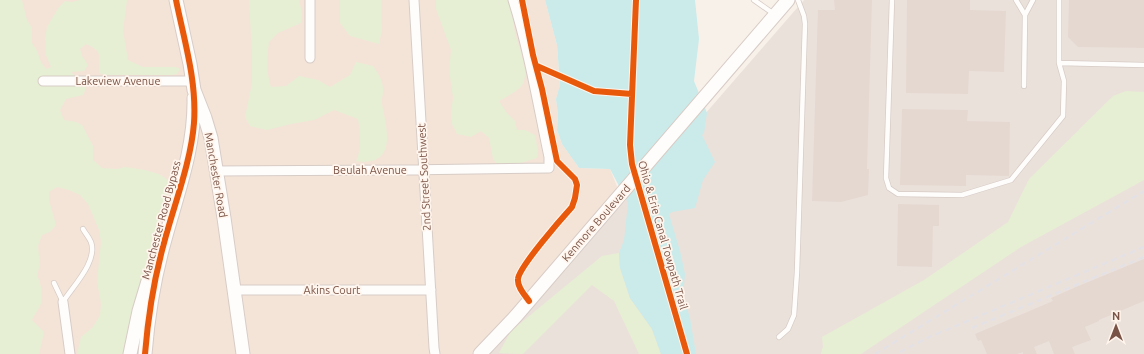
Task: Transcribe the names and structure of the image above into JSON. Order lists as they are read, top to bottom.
{
  "streets": {
    "main road": ["Manchester Road", "Manchester Road Bypass", "Kenmore Boulevard"],
    "street": [
      "Lakeview Avenue",
      "Beulah Avenue",
      "2nd Street Southwest",
      "Akins Court"
    ],
    "cycle path": ["Ohio & Erie Canal Towpath Trail"]
  },
  "crossings": [
    ["Lakeview Avenue", "Manchester Road"],
    ["Lakeview Avenue", "Manchester Road Bypass"],
    ["Beulah Avenue", "Manchester Road"],
    ["Beulah Avenue", "2nd Street Southwest"],
    ["Manchester Road", "Manchester Road Bypass"],
    ["Manchester Road", "Akins Court"],
    ["2nd Street Southwest", "Akins Court"]
  ],
  "north": "top"
}
